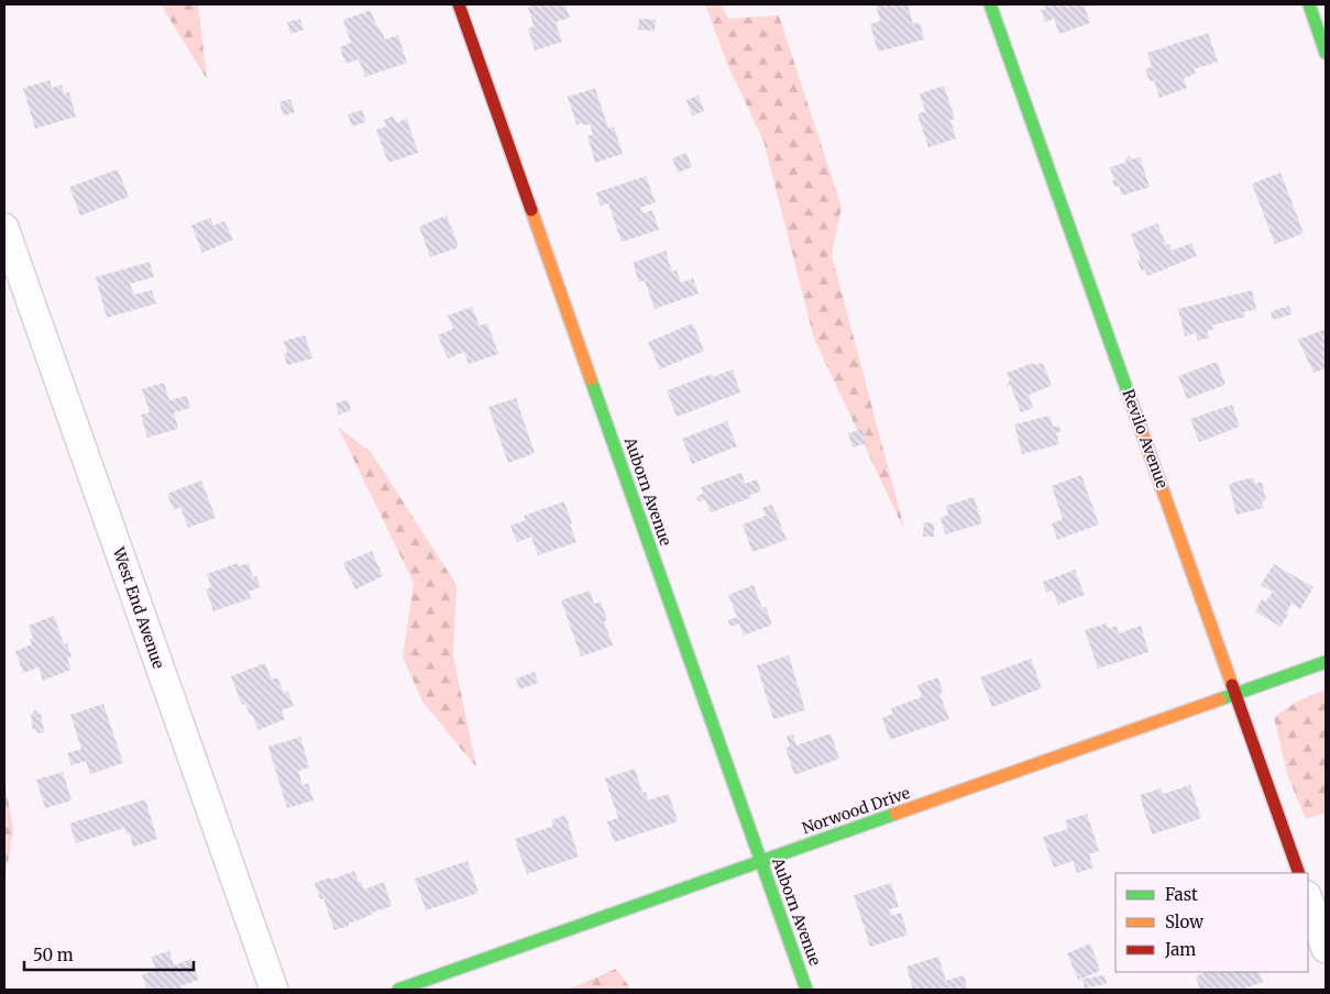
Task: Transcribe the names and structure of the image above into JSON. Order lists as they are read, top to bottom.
{
  "streets": {
    "main road": ["Revilo Avenue", "Auborn Avenue", "Norwood Drive"],
    "street": ["West End Avenue"]
  },
  "crossings": [
    ["Revilo Avenue", "Norwood Drive"],
    ["Auborn Avenue", "Norwood Drive"]
  ],
  "legend": ["Fast", "Slow", "Jam"],
  "scale_bar": "50 m"
}
